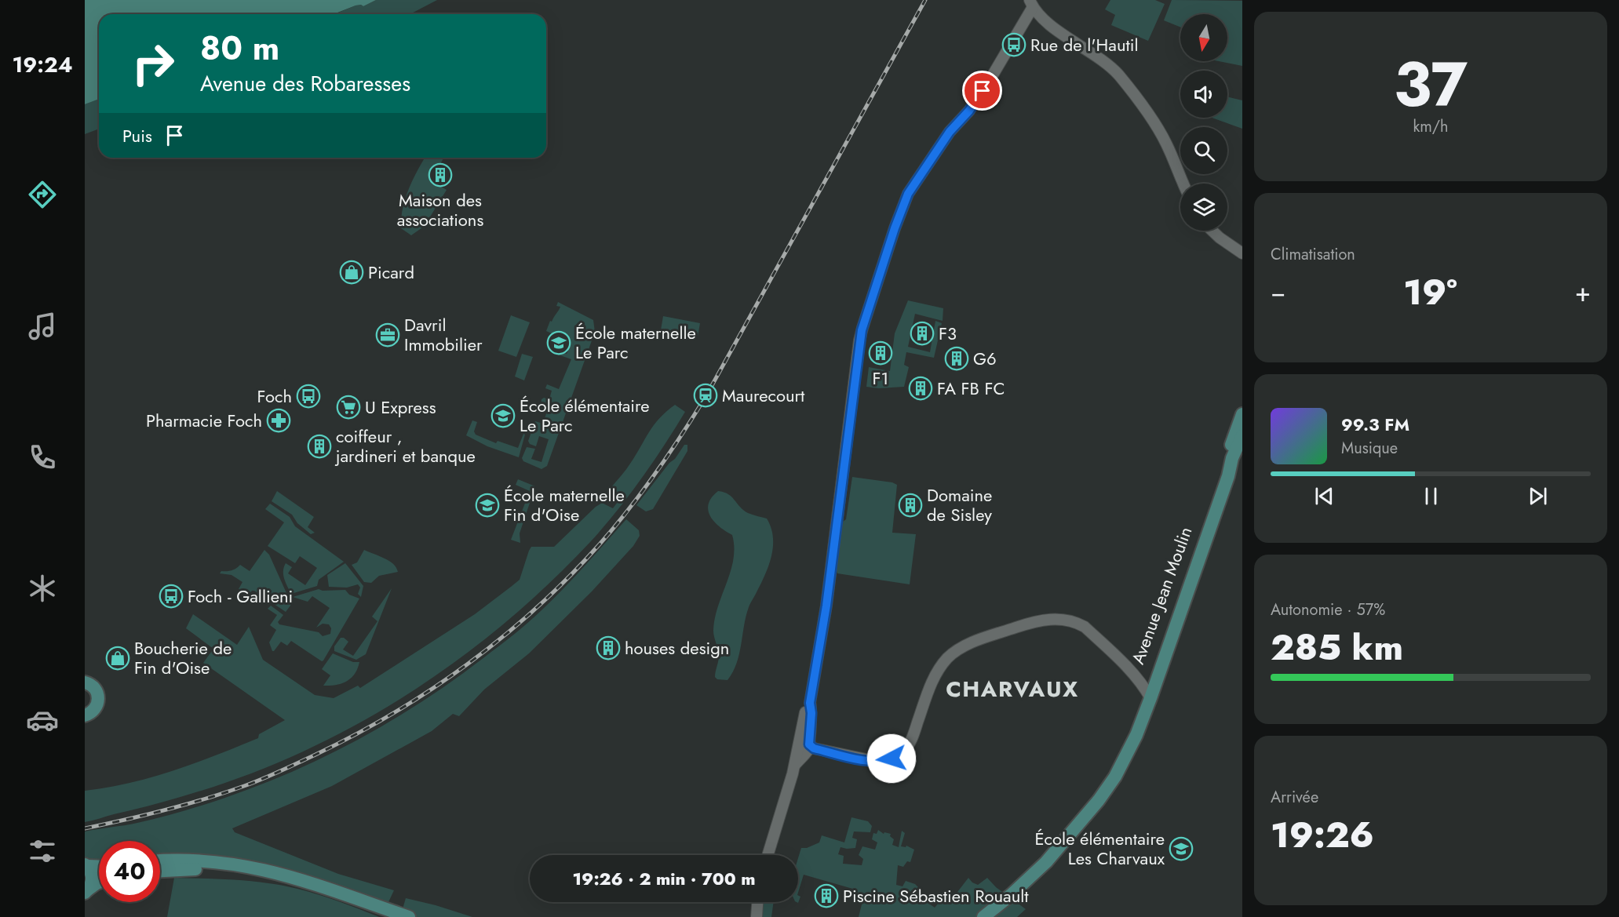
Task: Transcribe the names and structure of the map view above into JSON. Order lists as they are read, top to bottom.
{
  "streets": {
    "main road": ["Avenue Jean Moulin"]
  },
  "districts": ["CHARVAUX"],
  "places": {
    "bus stop": ["Rue de l'Hautil", "Foch", "Foch - Gallieni"],
    "building": [
      "Maison des associations",
      "F3",
      "F1",
      "G6",
      "FA FB FC",
      "coiffeur , jardineri et banque",
      "Domaine de Sisley",
      "houses design",
      "Piscine Sébastien Rouault"
    ],
    "shop": ["Picard", "Boucherie de Fin d'Oise"],
    "office": ["Davril Immobilier"],
    "school or university": [
      "École maternelle Le Parc",
      "École élémentaire Le Parc",
      "École maternelle Fin d'Oise",
      "École élémentaire Les Charvaux"
    ],
    "station": ["Maurecourt"],
    "supermarket": ["U Express"],
    "pharmacy": ["Pharmacie Foch"]
  },
  "north": "bottom",
  "page": {
    "tabs": "19:24",
    "tile": [
      ["37", "km/h"],
      "Climatisation",
      ["Autonomie · 57%", "285 km"],
      ["Arrivée", "19:26"]
    ],
    "turn": ["80 m", "Avenue des Robaresses"],
    "then": "Puis",
    "heat": ["−", "19°", "+"],
    "song": ["99.3 FM", "Musique"],
    "limit": "40",
    "trip": "19:26 · 2 min · 700 m"
  }
}
